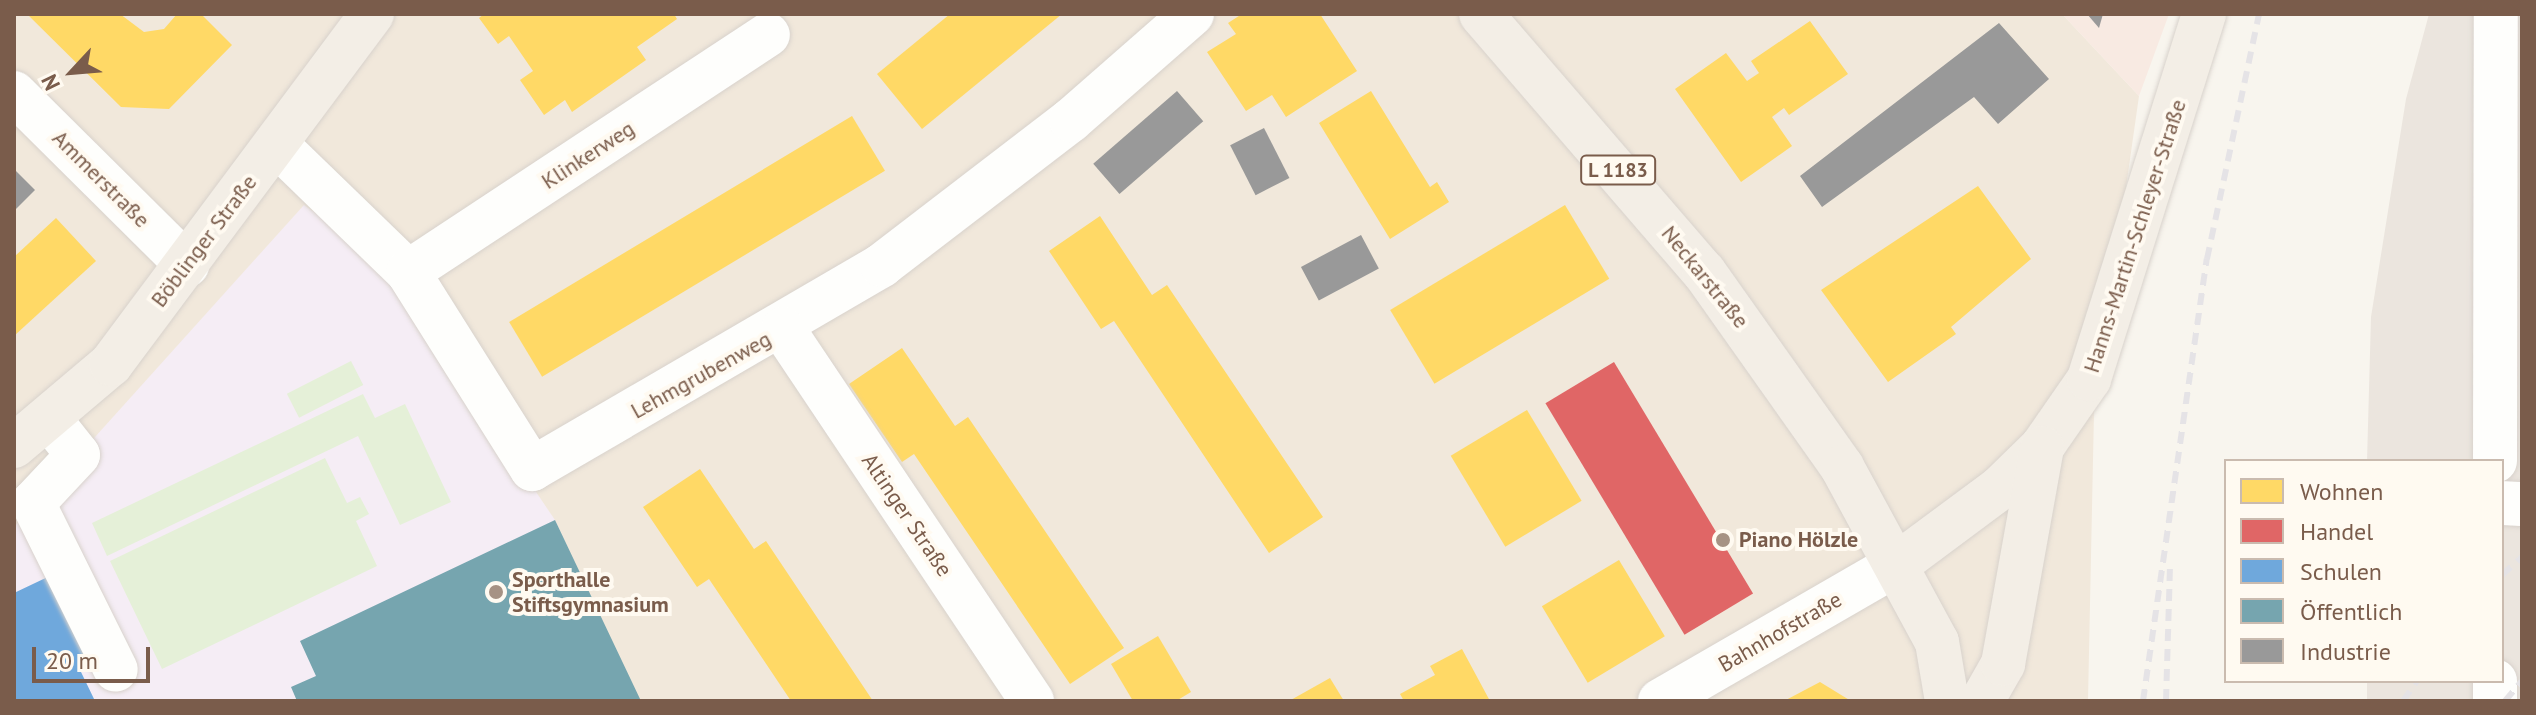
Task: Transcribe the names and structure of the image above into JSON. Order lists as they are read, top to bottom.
{
  "streets": {
    "main road": [
      "L 1183",
      "Hanns-Martin-Schleyer-Straße",
      "Böblinger Straße",
      "Neckarstraße"
    ],
    "street": [
      "Klinkerweg",
      "Ammerstraße",
      "Lehmgrubenweg",
      "Altinger Straße",
      "Bahnhofstraße"
    ]
  },
  "crossings": [
    ["Klinkerweg", "Lehmgrubenweg"],
    ["L 1183", "Hanns-Martin-Schleyer-Straße"],
    ["L 1183", "Neckarstraße"],
    ["L 1183", "Bahnhofstraße"],
    ["Ammerstraße", "Böblinger Straße"],
    ["Hanns-Martin-Schleyer-Straße", "Neckarstraße"],
    ["Hanns-Martin-Schleyer-Straße", "Bahnhofstraße"],
    ["Böblinger Straße", "Lehmgrubenweg"],
    ["Neckarstraße", "Bahnhofstraße"],
    ["Lehmgrubenweg", "Altinger Straße"]
  ],
  "places": ["Piano Hölzle", "Sporthalle Stiftsgymnasium"],
  "legend": [
    "Wohnen",
    "Handel",
    "Schulen",
    "Öffentlich",
    "Industrie"
  ],
  "scale_bar": "20 m",
  "north": "bottom left"
}
